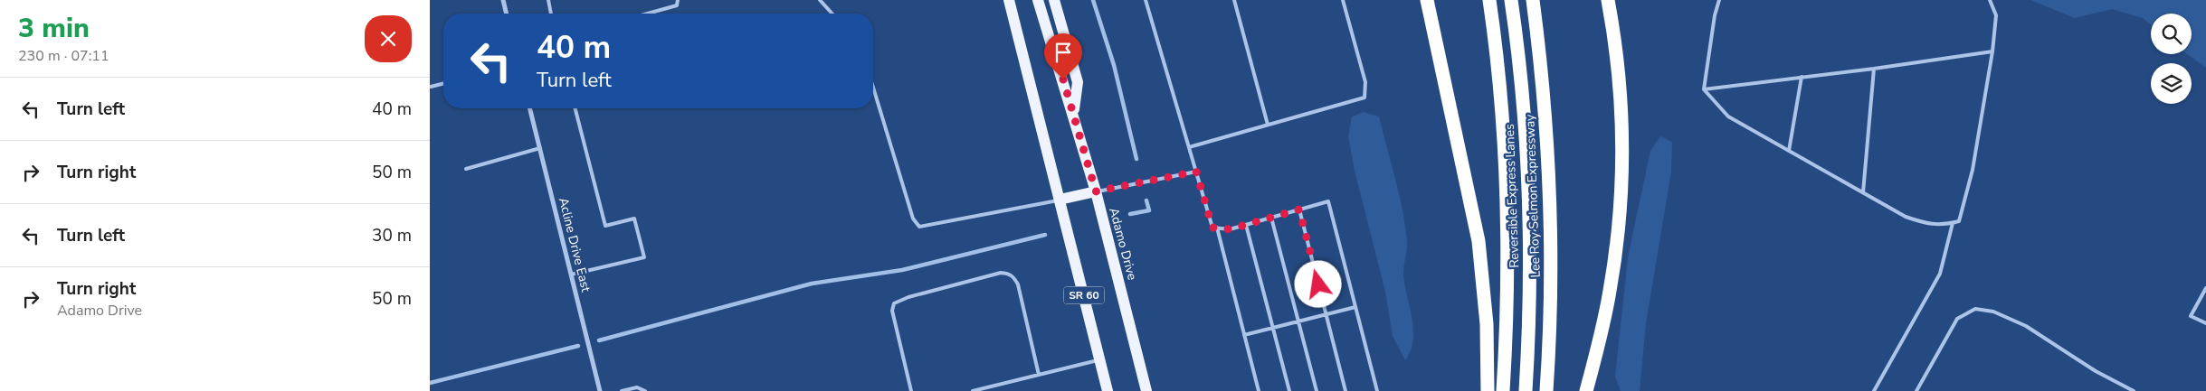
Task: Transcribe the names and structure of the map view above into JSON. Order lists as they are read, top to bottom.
{
  "streets": {
    "highway": ["Reversible Express Lanes", "Lee Roy Selmon Expressway"],
    "main road": ["Adamo Drive", "SR 60"],
    "street": ["Acline Drive East"]
  },
  "page": {
    "heading": ["3 min", "230 m · 07:11"],
    "turn": ["40 m", "Turn left"],
    "list": [
      {
        "name": "Turn left",
        "value": "40 m"
      },
      {
        "name": "Turn right",
        "value": "50 m"
      },
      {
        "name": "Turn left",
        "value": "30 m"
      },
      {
        "name": "Turn right",
        "note": "Adamo Drive",
        "value": "50 m"
      }
    ]
  }
}
